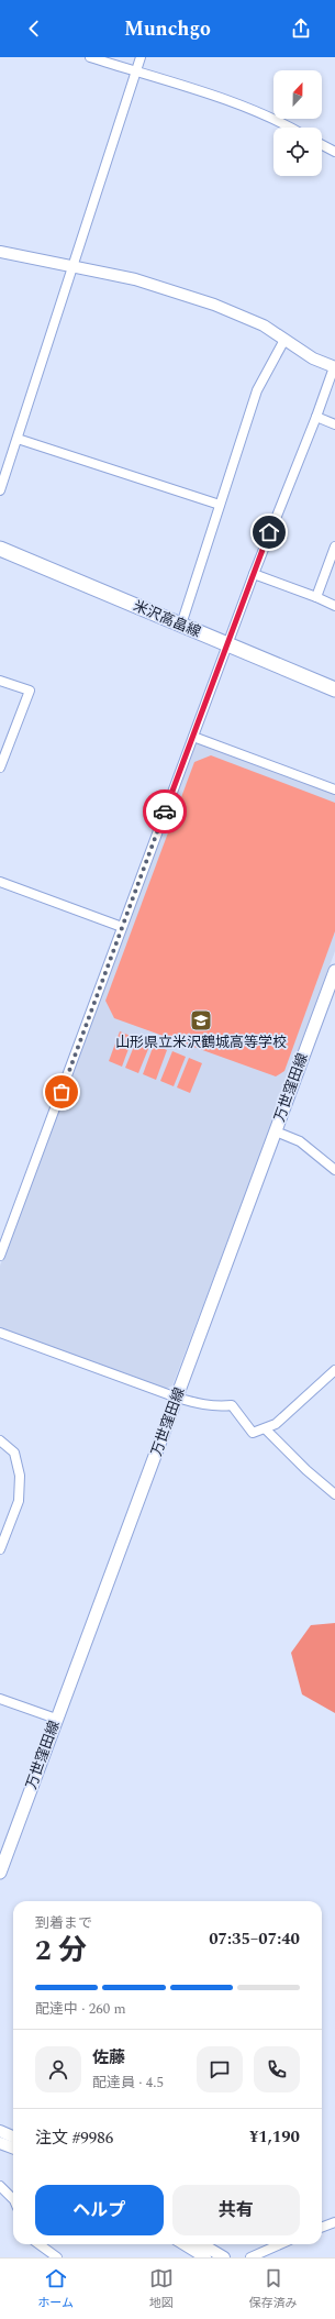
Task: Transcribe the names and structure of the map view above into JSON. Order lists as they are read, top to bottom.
{
  "streets": {
    "main road": ["米沢高畠線", "万世窪田線"]
  },
  "places": {
    "school or university": ["山形県立米沢鶴城高等学校"]
  },
  "north": "top",
  "page": {
    "header": "Munchgo",
    "heading": ["2 分", "到着まで", "07:35–07:40"],
    "panel": [
      "佐藤",
      "配達員 · 4.5",
      "注文 #9986",
      "¥1,190"
    ],
    "bar": "配達中 · 260 m",
    "buttons": ["ヘルプ", "共有"],
    "tabs": ["ホーム", "地図", "保存済み"]
  }
}
